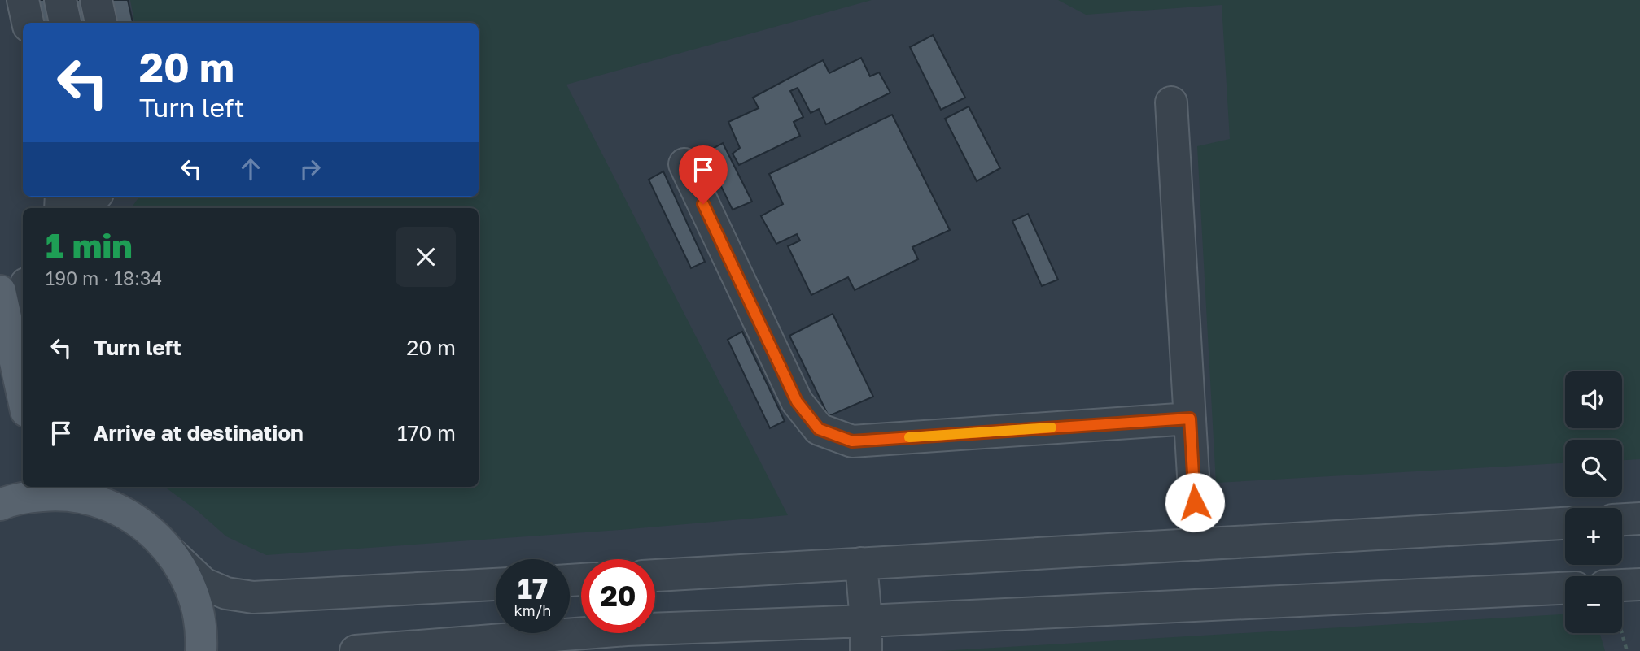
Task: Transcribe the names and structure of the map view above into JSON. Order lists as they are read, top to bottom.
{
  "page": {
    "turn": ["20 m", "Turn left"],
    "heading": ["1 min", "190 m · 18:34"],
    "list": [
      {
        "name": "Turn left",
        "value": "20 m"
      },
      {
        "name": "Arrive at destination",
        "value": "170 m"
      }
    ],
    "map_buttons": ["+", "−"],
    "speed": "17 km/h",
    "limit": "20"
  }
}
